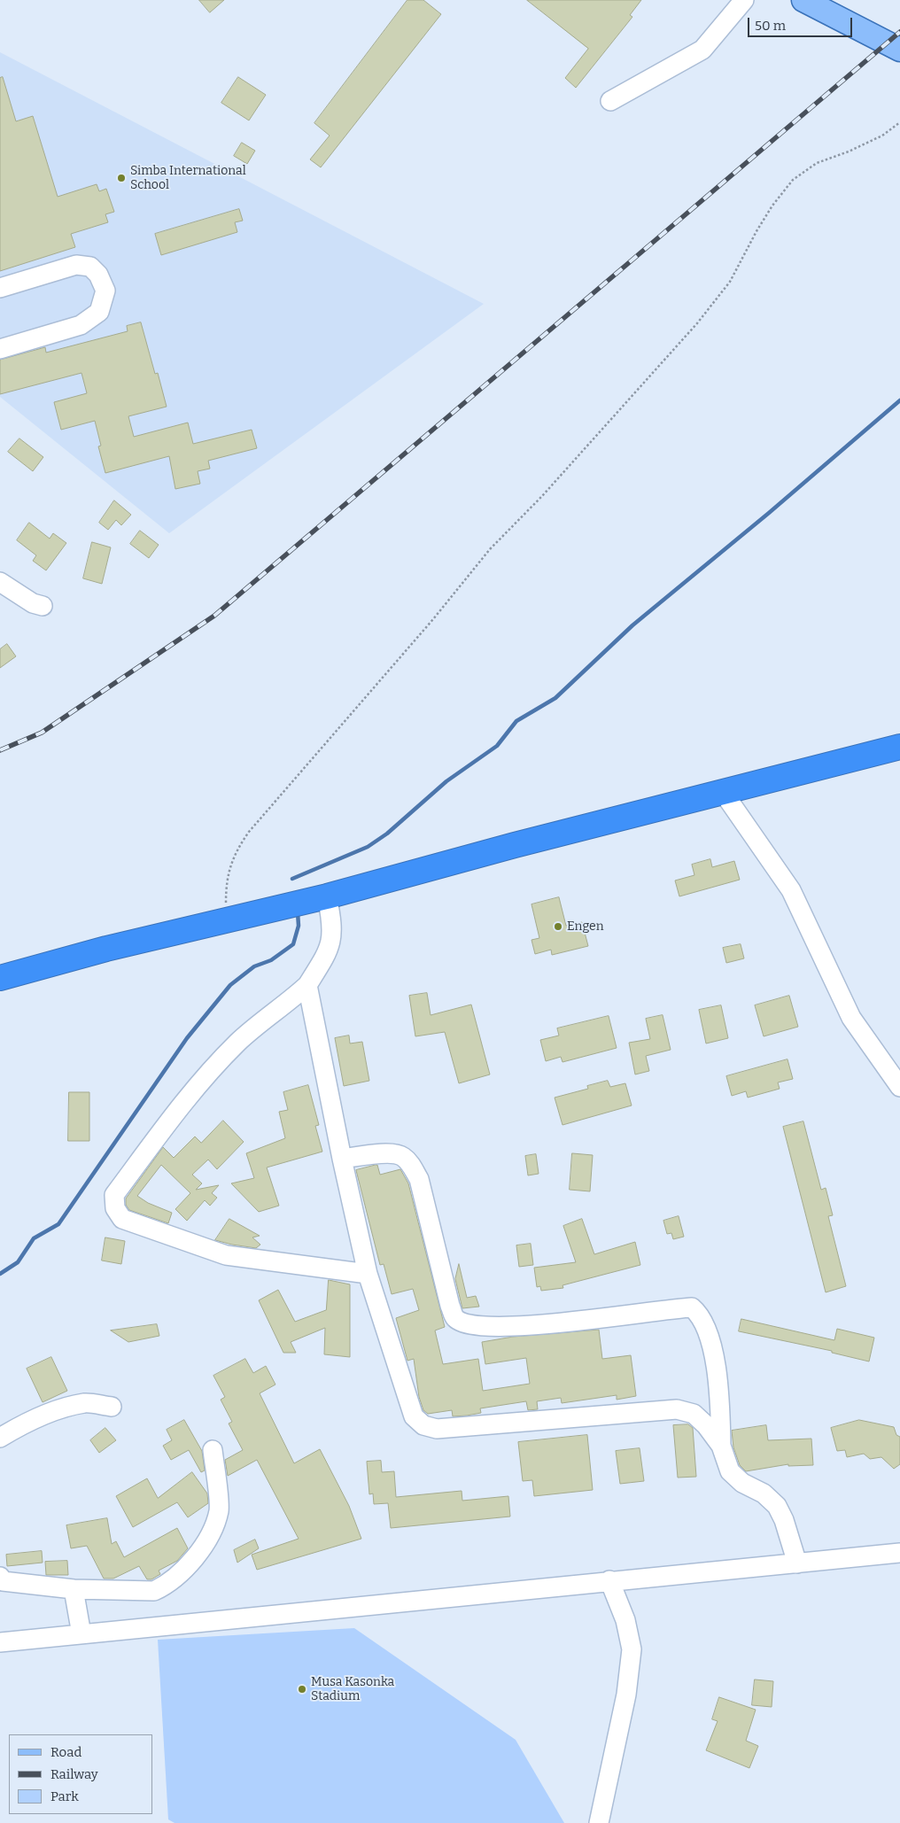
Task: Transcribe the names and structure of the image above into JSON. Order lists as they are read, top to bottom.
{
  "places": ["Simba International School", "Engen", "Musa Kasonka Stadium"],
  "legend": ["Road", "Railway", "Park"],
  "scale_bar": "50 m"
}
